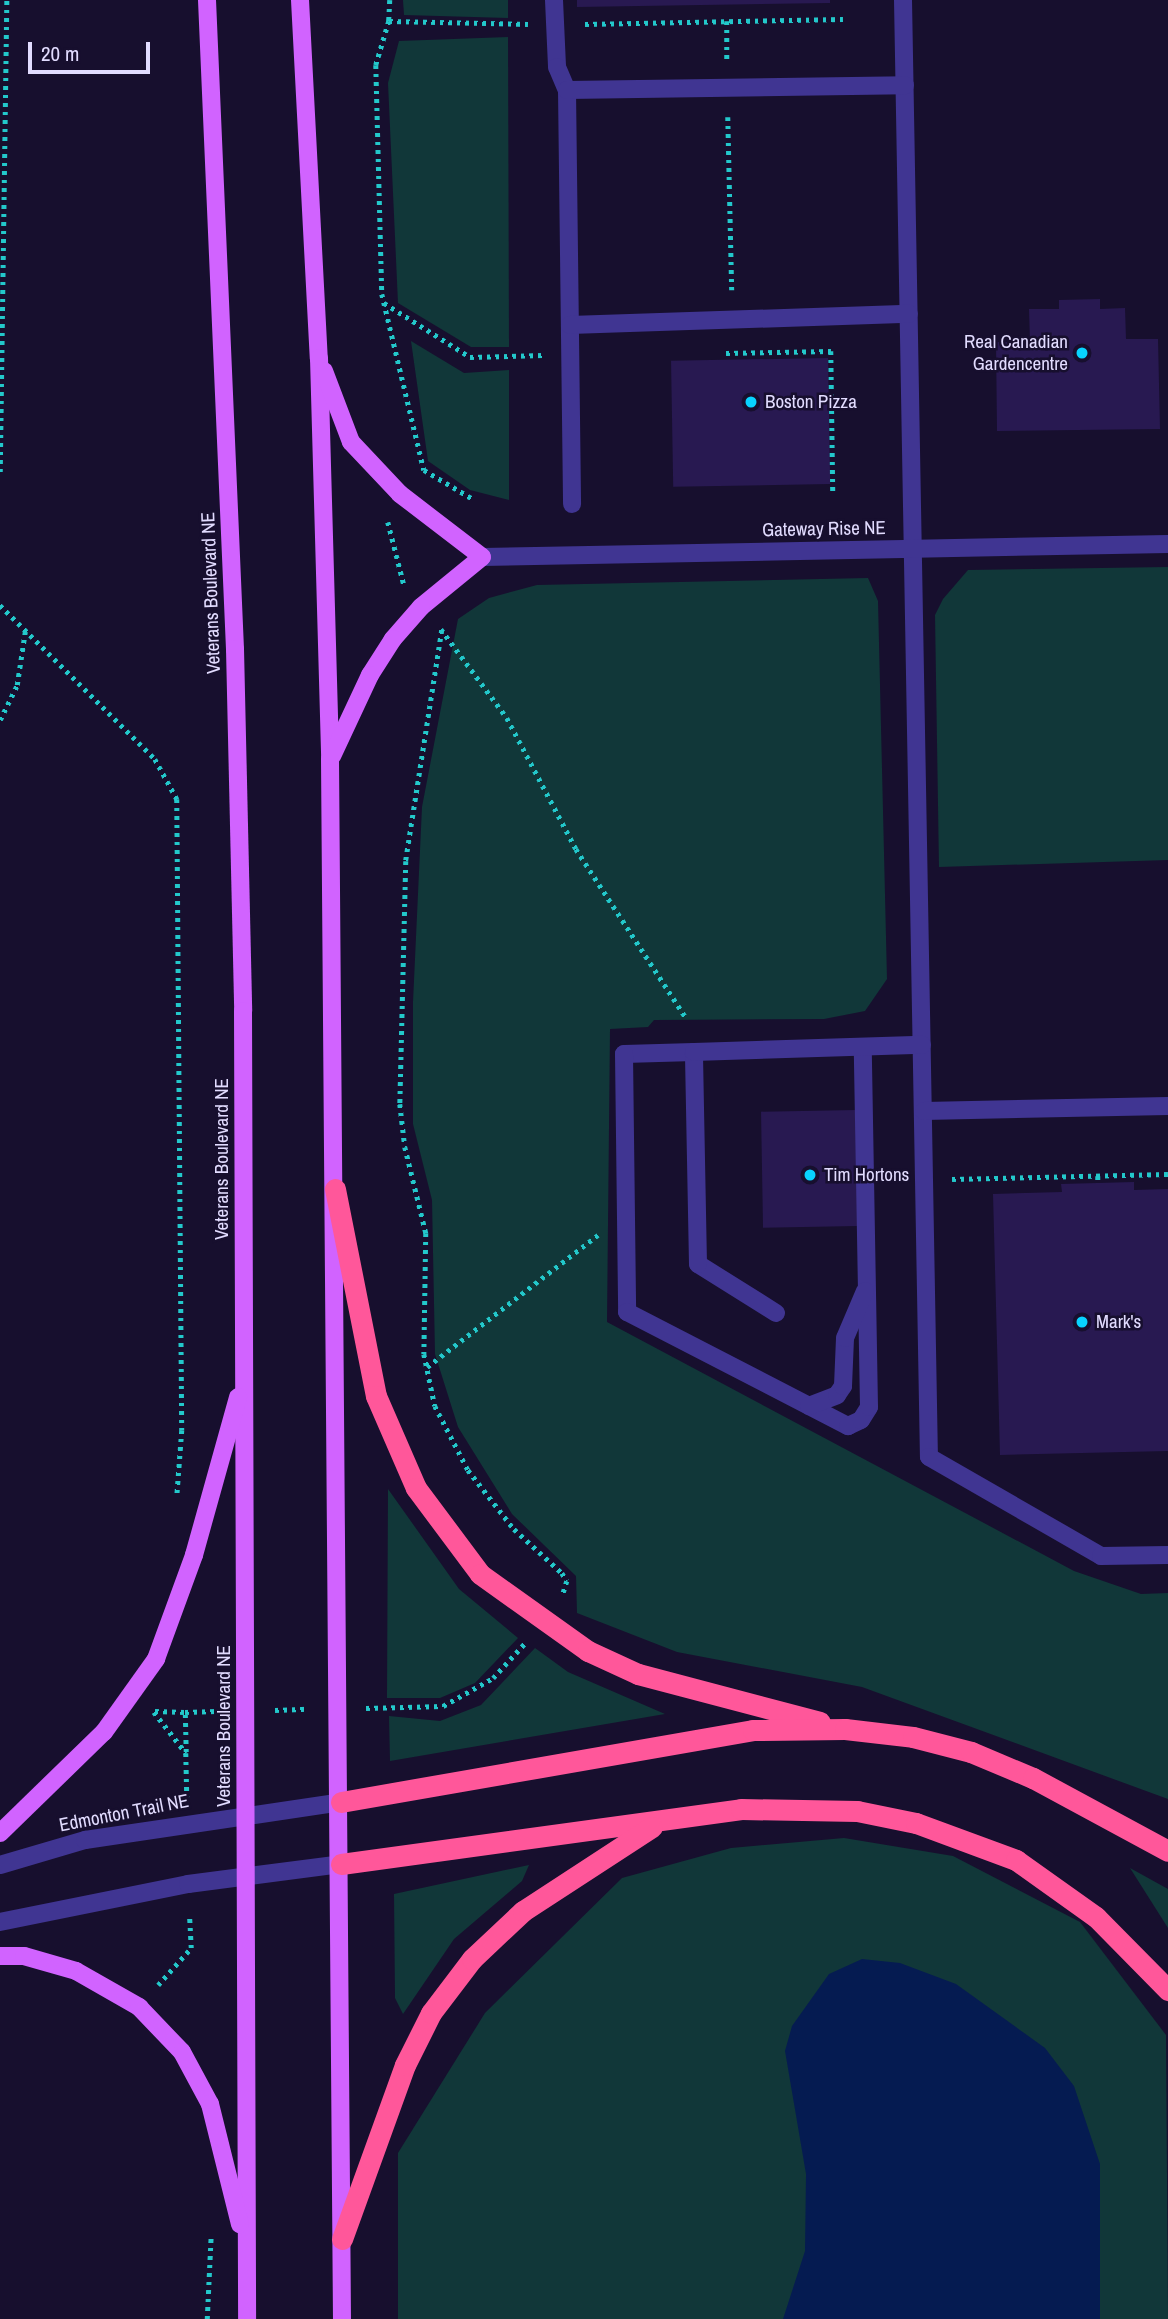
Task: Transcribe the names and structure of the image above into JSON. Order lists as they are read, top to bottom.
{
  "streets": {
    "main road": ["Veterans Boulevard NE"],
    "street": ["Gateway Rise NE", "Edmonton Trail NE"]
  },
  "crossings": [
    ["Veterans Boulevard NE", "Edmonton Trail NE"]
  ],
  "places": [
    "Real Canadian Gardencentre",
    "Boston Pizza",
    "Tim Hortons",
    "Mark's"
  ],
  "scale_bar": "20 m"
}
